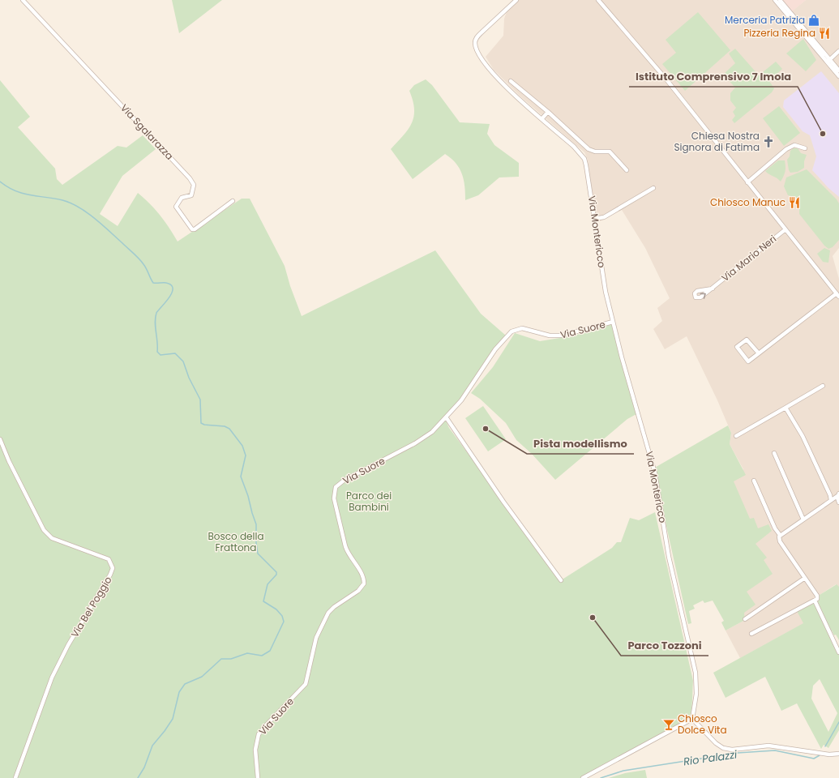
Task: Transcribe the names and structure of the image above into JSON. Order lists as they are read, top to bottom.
{
  "streets": {
    "street": [
      "Via Sgalarazza",
      "Via Montericco",
      "Via Mario Neri",
      "Via Suore",
      "Via Bel Poggio"
    ]
  },
  "crossings": [
    ["Via Montericco", "Via Suore"]
  ],
  "water": ["Rio Palazzi"],
  "parks": ["Parco dei Bambini", "Bosco della Frattona"],
  "places": {
    "shop": ["Merceria Patrizia"],
    "restaurant": ["Pizzeria Regina", "Chiosco Manuc"],
    "other": ["Istituto Comprensivo 7 Imola", "Pista modellismo", "Parco Tozzoni"],
    "church": ["Chiesa Nostra Signora di Fatima"],
    "bar": ["Chiosco Dolce Vita"]
  }
}
